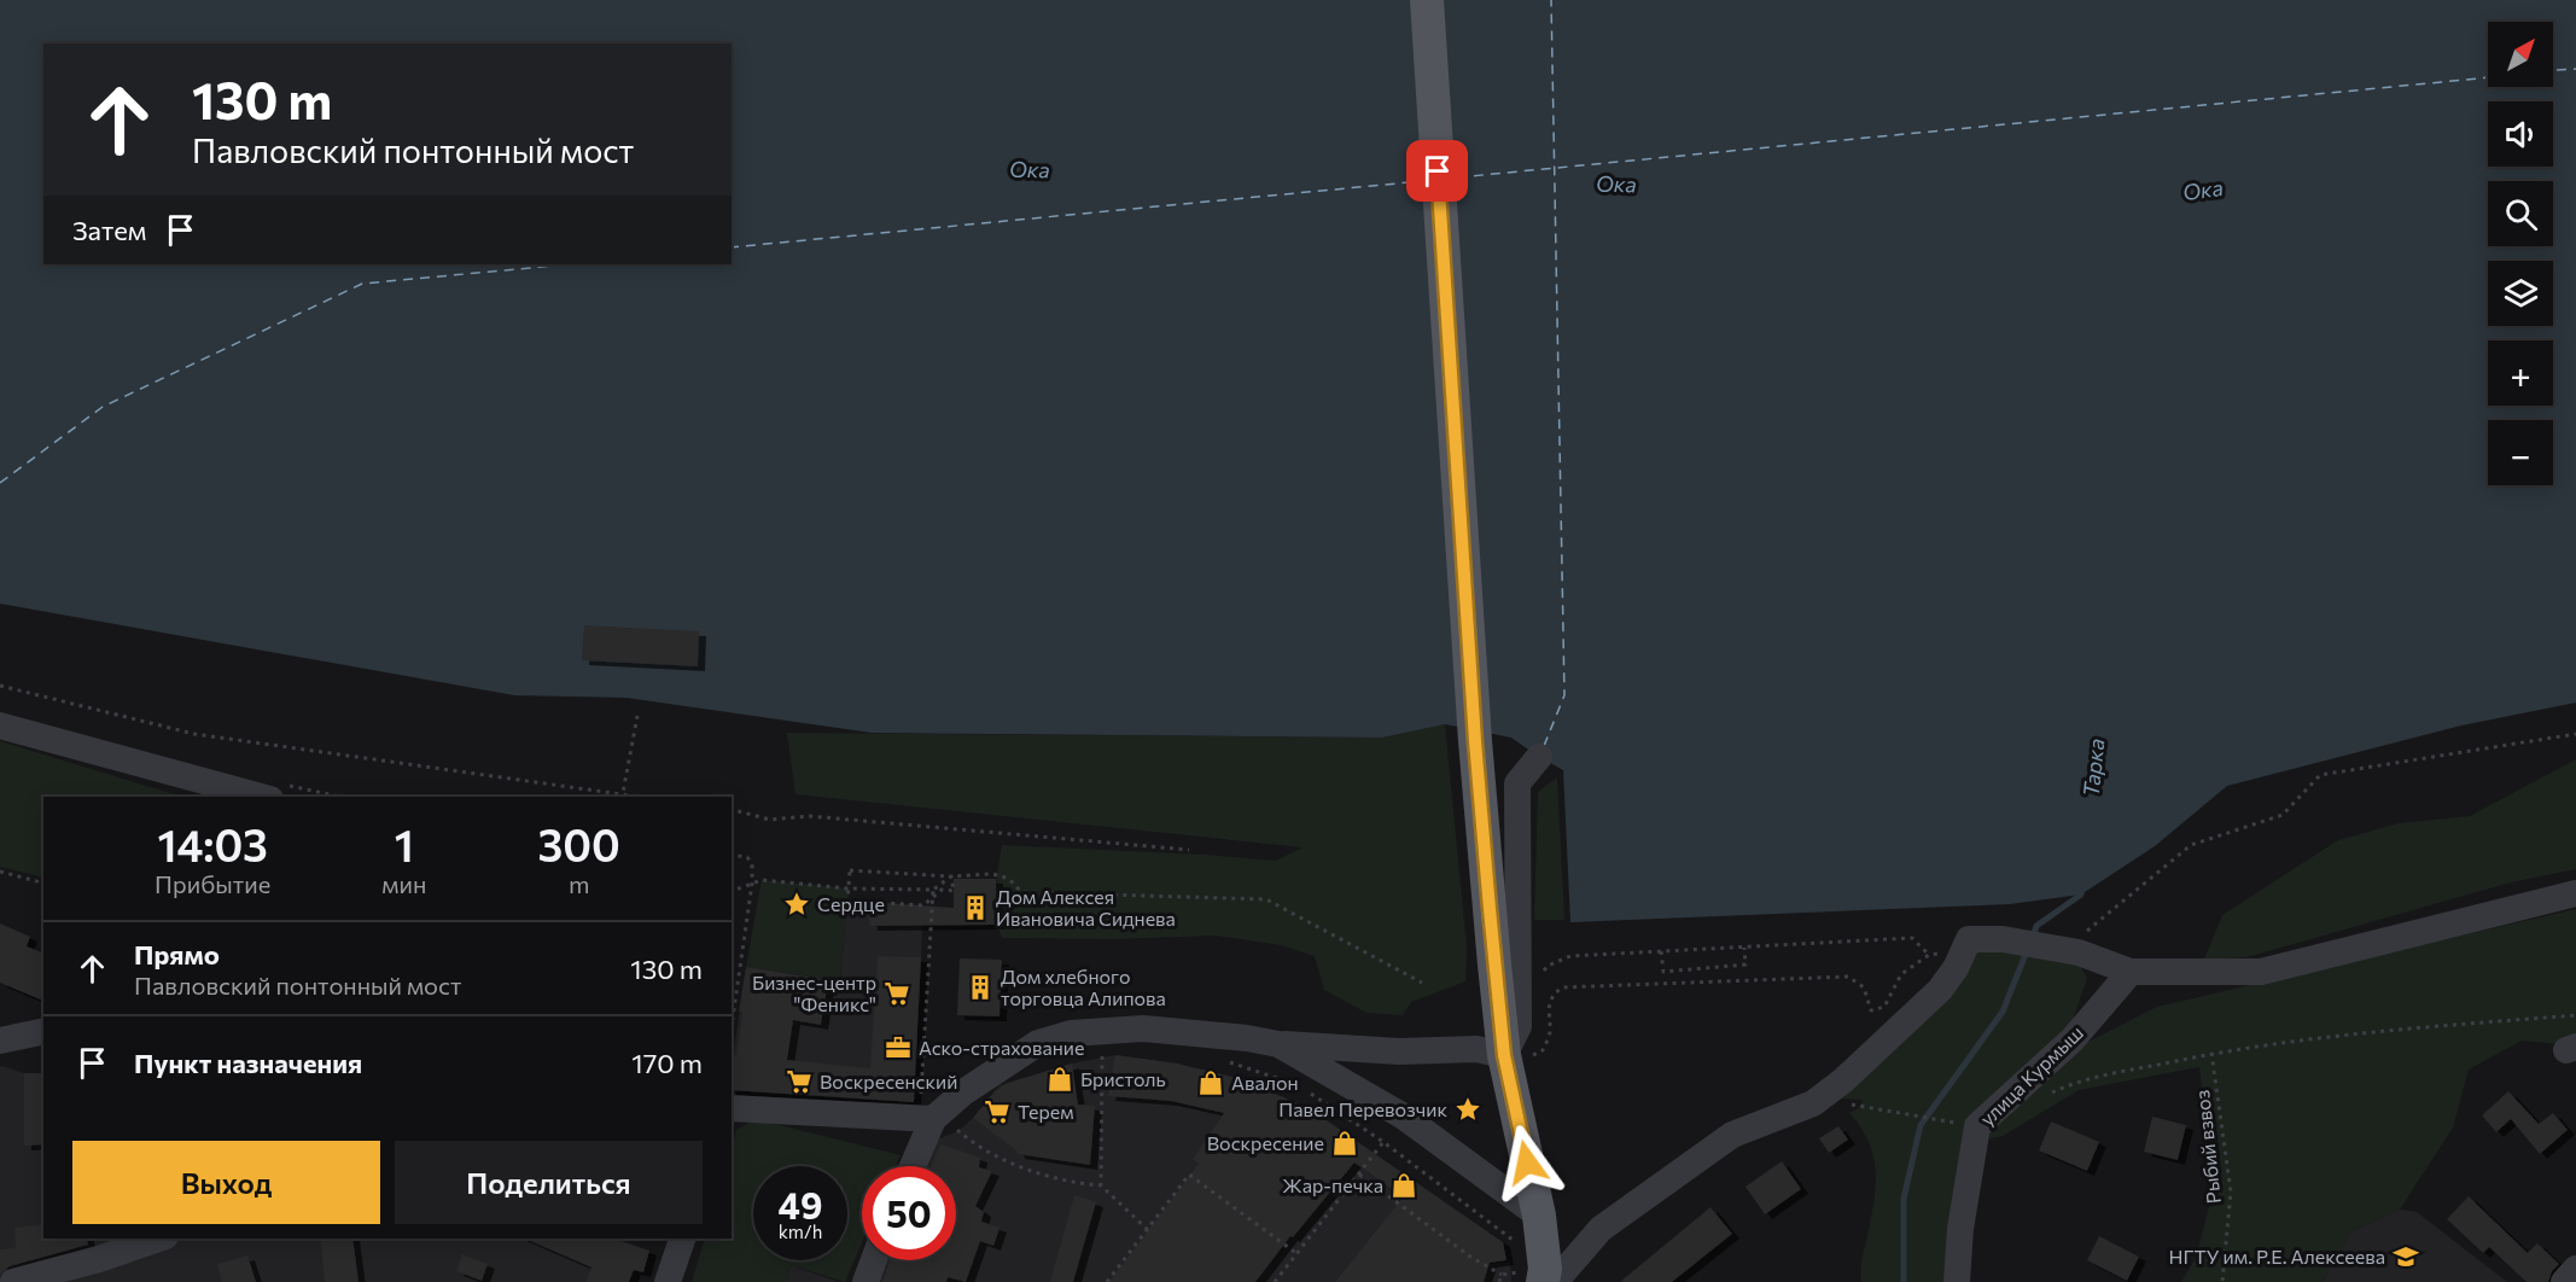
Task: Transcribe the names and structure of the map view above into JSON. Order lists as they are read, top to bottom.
{
  "streets": {
    "street": ["улица Курмыш"],
    "path": ["Рыбий взвоз"]
  },
  "water": ["Ока", "Тарка"],
  "places": {
    "place": ["Сердце", "Павел Перевозчик"],
    "building": ["Дом Алексея Ивановича Сиднева", "Дом хлебного торговца Алипова"],
    "supermarket": ["Бизнес-центр \"Феникс\"", "Воскресенский", "Терем"],
    "office": ["Аско-страхование"],
    "shop": [
      "Бристоль",
      "Авалон",
      "Воскресение",
      "Жар-печка"
    ],
    "school or university": ["НГТУ им. Р.Е. Алексеева"]
  },
  "north": "top right",
  "page": {
    "map_buttons": ["+", "−"],
    "turn": ["130 m", "Павловский понтонный мост"],
    "then": "Затем",
    "eta": [
      "14:03",
      "Прибытие",
      "1",
      "мин",
      "300",
      "m"
    ],
    "list": [
      {
        "name": "Прямо",
        "note": "Павловский понтонный мост",
        "value": "130 m"
      },
      {
        "name": "Пункт назначения",
        "value": "170 m"
      }
    ],
    "buttons": ["Выход", "Поделиться"],
    "speed": "49 km/h",
    "limit": "50"
  }
}
